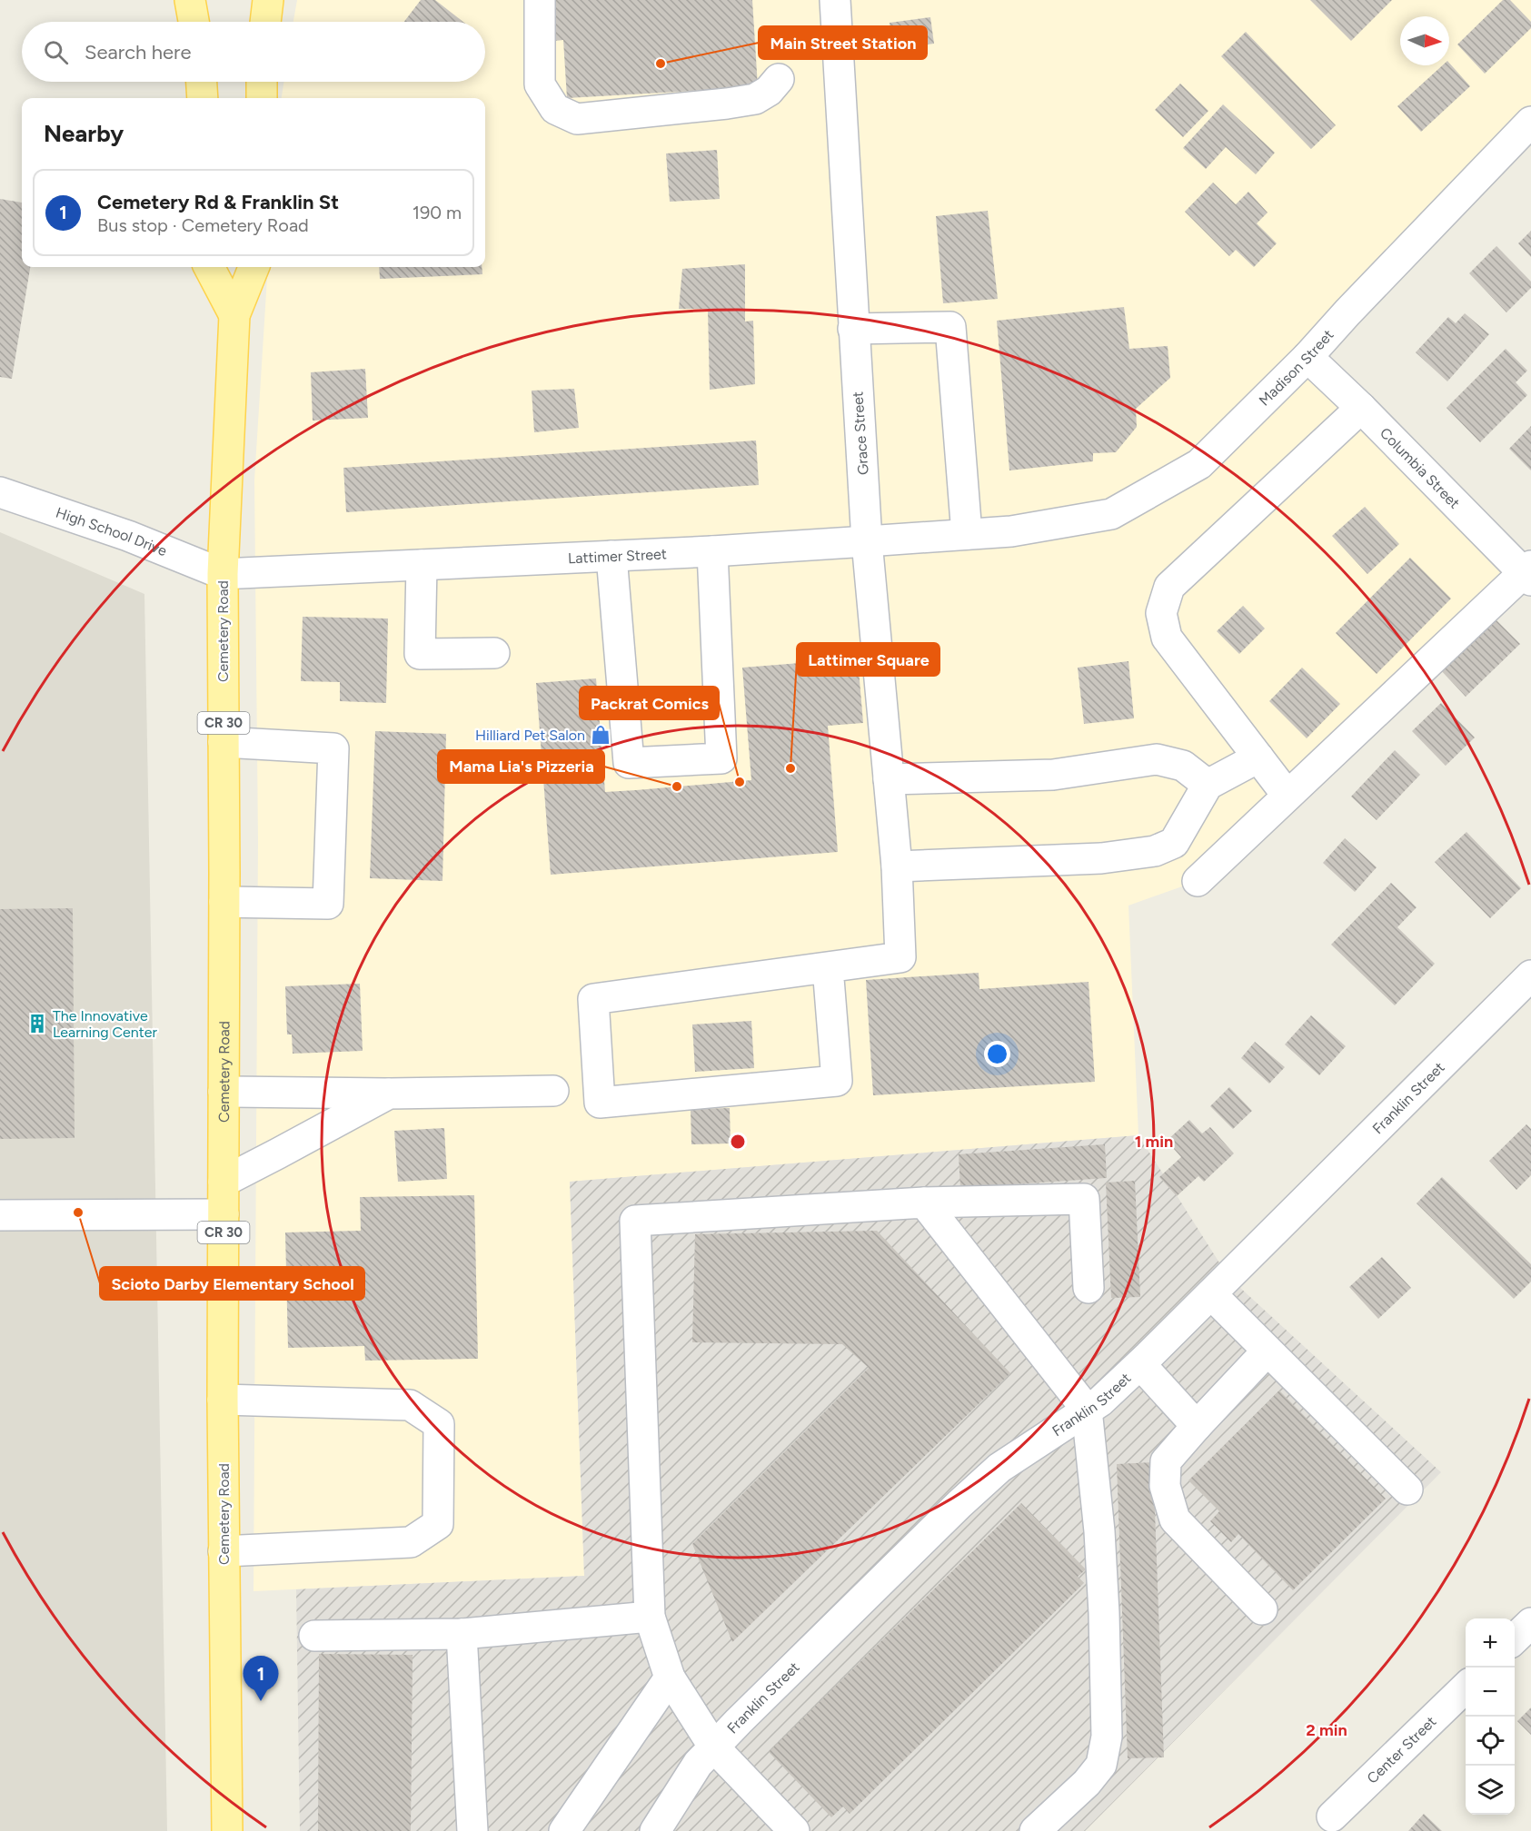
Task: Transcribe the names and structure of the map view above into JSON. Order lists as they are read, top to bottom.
{
  "streets": {
    "main road": ["Cemetery Road", "CR 30"],
    "street": [
      "Madison Street",
      "Grace Street",
      "Columbia Street",
      "High School Drive",
      "Lattimer Street",
      "Franklin Street",
      "Center Street"
    ]
  },
  "crossings": [
    ["Madison Street", "Columbia Street"],
    ["Madison Street", "Lattimer Street"],
    ["Grace Street", "Lattimer Street"],
    ["High School Drive", "Lattimer Street"],
    ["High School Drive", "Cemetery Road"],
    ["Lattimer Street", "Cemetery Road"]
  ],
  "places": {
    "other": [
      "Main Street Station",
      "Lattimer Square",
      "Packrat Comics",
      "Mama Lia's Pizzeria",
      "Scioto Darby Elementary School"
    ],
    "shop": ["Hilliard Pet Salon"],
    "building": ["The Innovative Learning Center"]
  },
  "north": "right",
  "page": {
    "search": "Search here",
    "heading": "Nearby",
    "list": [
      {
        "mark": "1",
        "name": "Cemetery Rd & Franklin St",
        "note": "Bus stop · Cemetery Road",
        "value": "190 m"
      }
    ],
    "map_buttons": ["+", "−"],
    "pins": "1"
  },
  "rings": ["1 min", "2 min"]
}
